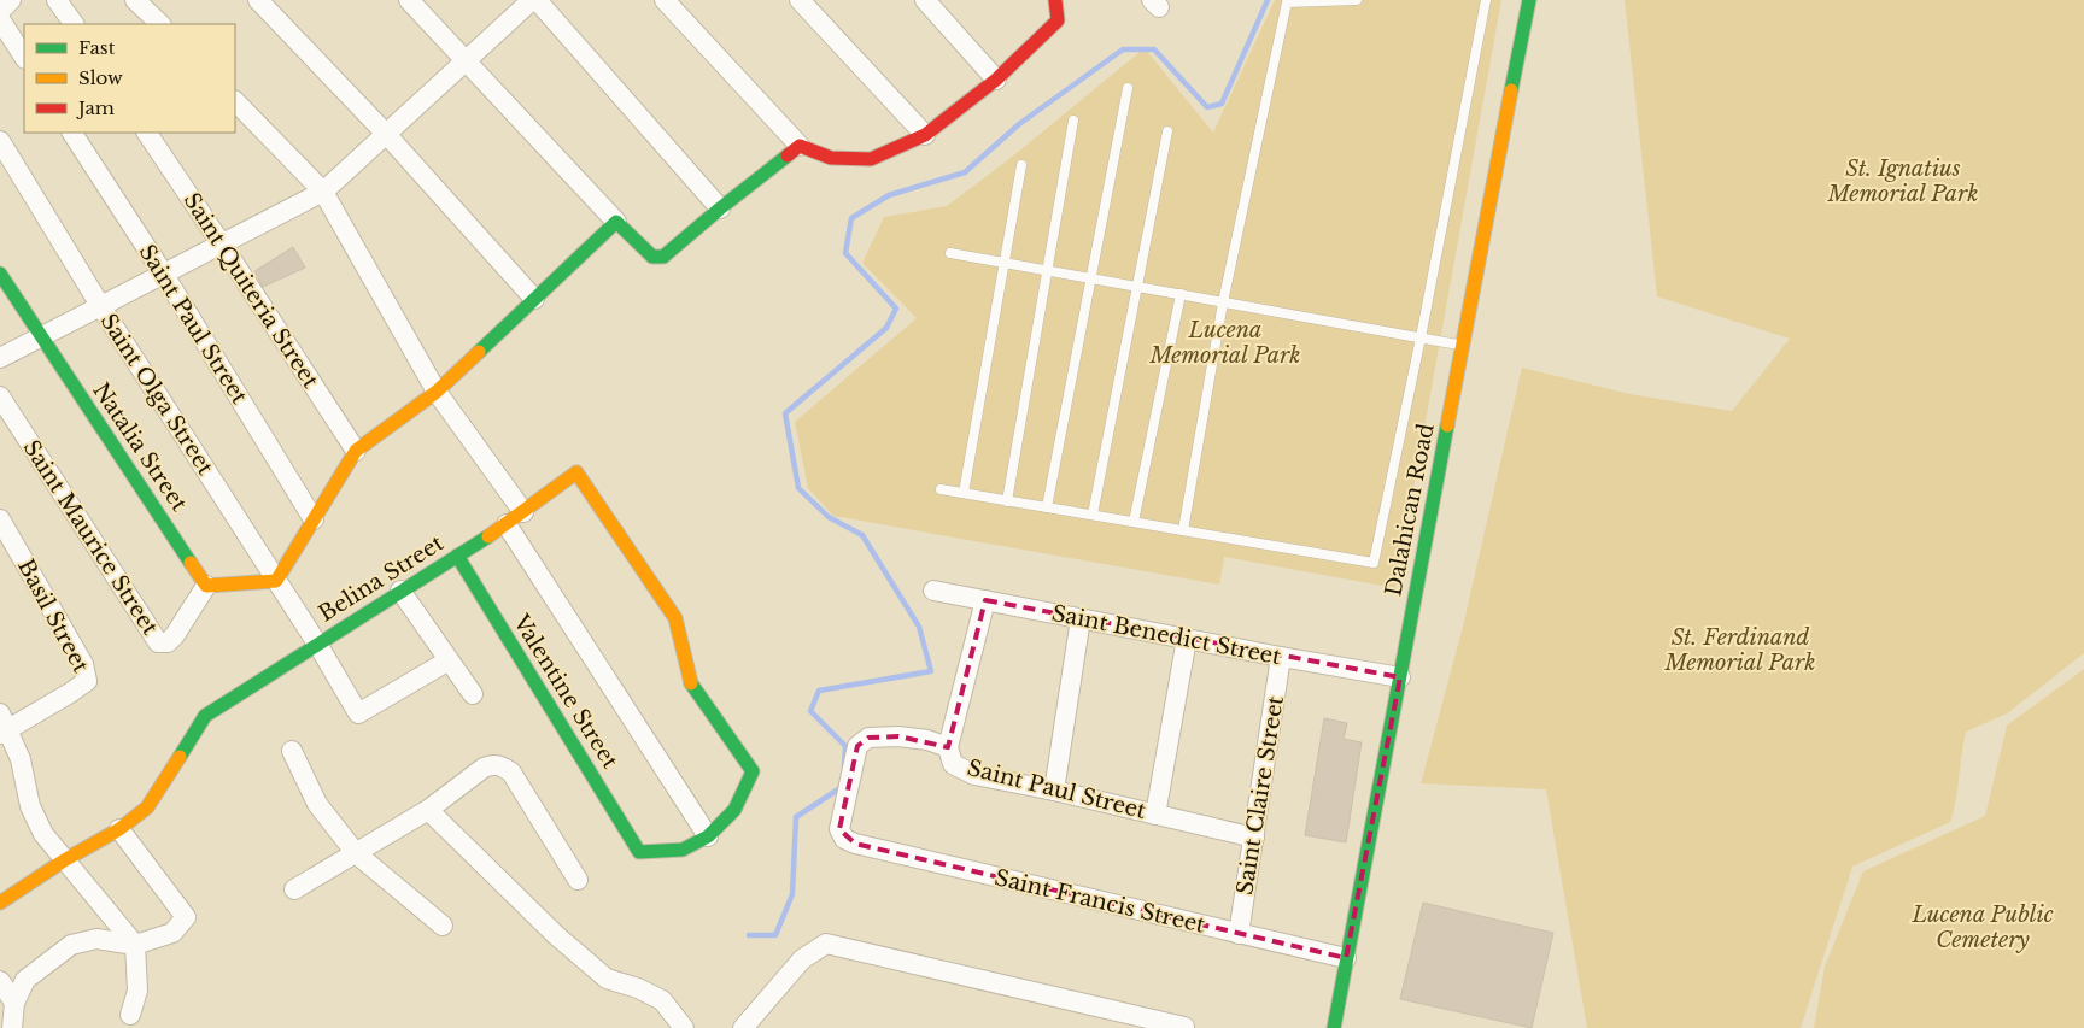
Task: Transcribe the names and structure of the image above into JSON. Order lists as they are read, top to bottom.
{
  "streets": {
    "street": [
      "Saint Quiteria Street",
      "Saint Paul Street",
      "Saint Olga Street",
      "Natalia Street",
      "Dalahican Road",
      "Saint Maurice Street",
      "Belina Street",
      "Basil Street",
      "Saint Benedict Street",
      "Valentine Street",
      "Saint Claire Street",
      "Saint Francis Street"
    ]
  },
  "crossings": [
    ["Saint Paul Street", "Saint Benedict Street"],
    ["Saint Paul Street", "Saint Claire Street"],
    ["Saint Paul Street", "Saint Francis Street"],
    ["Saint Olga Street", "Belina Street"],
    ["Natalia Street", "Saint Maurice Street"],
    ["Dalahican Road", "Saint Benedict Street"],
    ["Dalahican Road", "Saint Francis Street"],
    ["Belina Street", "Valentine Street"],
    ["Saint Benedict Street", "Saint Claire Street"],
    ["Saint Claire Street", "Saint Francis Street"]
  ],
  "parks": [
    "St. Ignatius Memorial Park",
    "Lucena Memorial Park",
    "St. Ferdinand Memorial Park",
    "Lucena Public Cemetery"
  ],
  "legend": ["Fast", "Slow", "Jam"]
}
